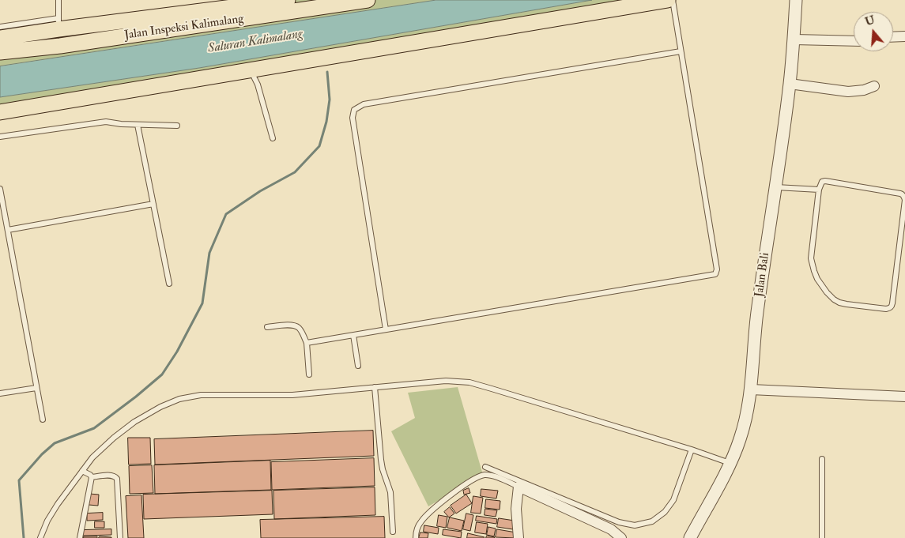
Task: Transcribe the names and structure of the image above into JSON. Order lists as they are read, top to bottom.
{
  "streets": {
    "main road": ["Jalan Inspeksi Kalimalang"],
    "street": ["Jalan Bali"]
  },
  "water": ["Saluran Kalimalang"],
  "north": "top"
}
